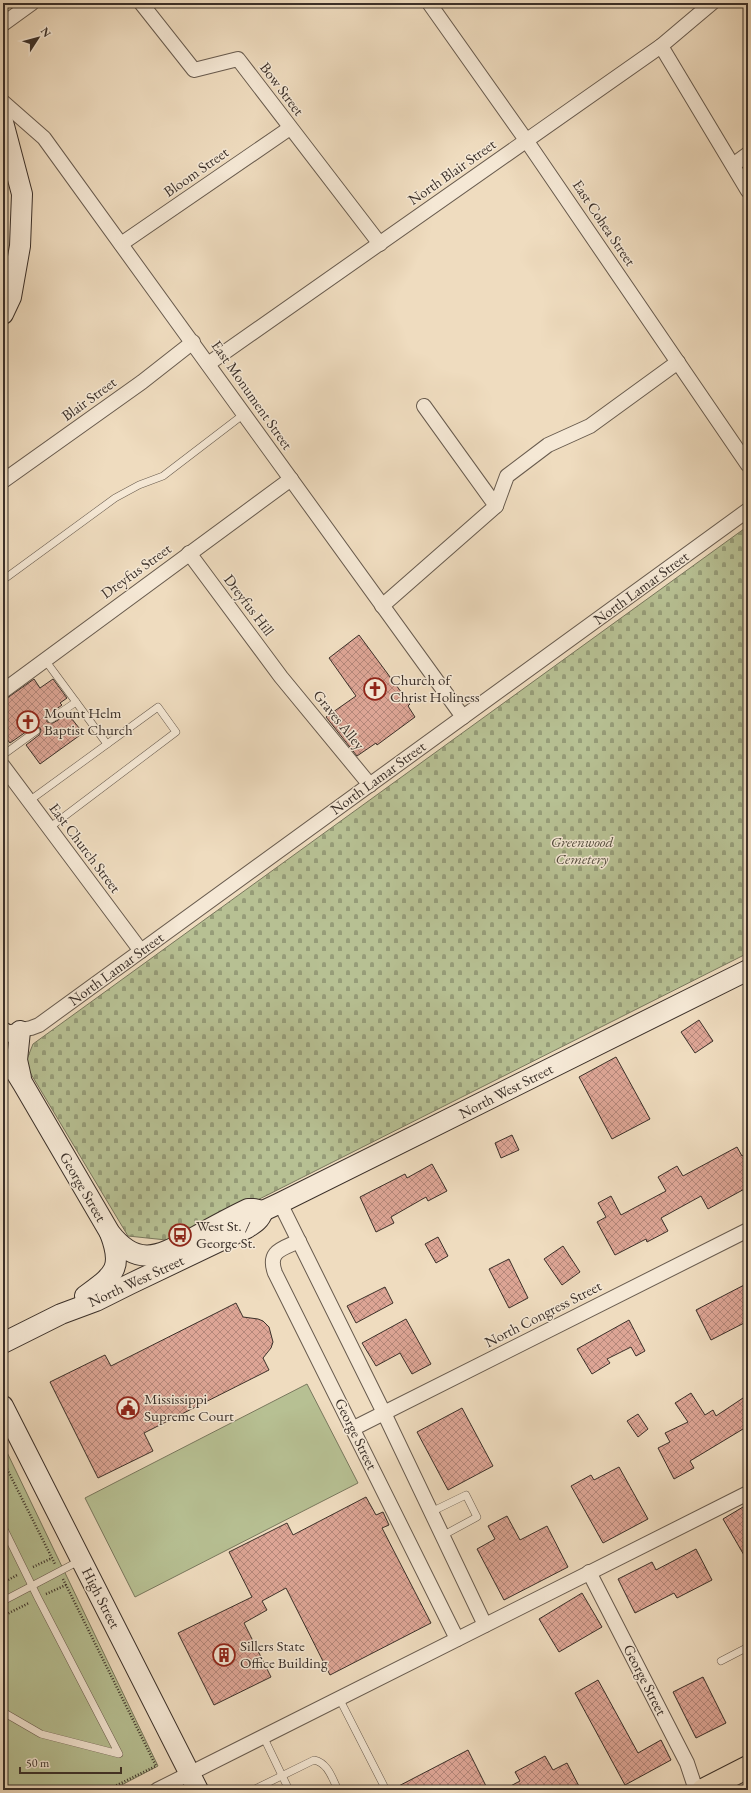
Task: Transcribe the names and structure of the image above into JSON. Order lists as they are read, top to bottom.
{
  "streets": {
    "street": [
      "Bow Street",
      "Bloom Street",
      "North Blair Street",
      "East Cohea Street",
      "East Monument Street",
      "Blair Street",
      "Dreyfus Street",
      "North Lamar Street",
      "Dreyfus Hill",
      "Graves Alley",
      "East Church Street",
      "North West Street",
      "George Street",
      "North Congress Street",
      "High Street"
    ]
  },
  "crossings": [
    ["Bow Street", "Bloom Street"],
    ["Bow Street", "North Blair Street"],
    ["Bloom Street", "East Monument Street"],
    ["North Blair Street", "East Cohea Street"],
    ["North Blair Street", "East Monument Street"],
    ["East Monument Street", "Blair Street"],
    ["East Monument Street", "Dreyfus Street"],
    ["East Monument Street", "North Lamar Street"],
    ["Dreyfus Street", "Dreyfus Hill"],
    ["North Lamar Street", "Graves Alley"],
    ["North Lamar Street", "East Church Street"],
    ["Dreyfus Hill", "Graves Alley"],
    ["North West Street", "George Street"],
    ["George Street", "North Congress Street"]
  ],
  "parks": ["Greenwood Cemetery"],
  "places": {
    "church": ["Church of Christ Holiness", "Mount Helm Baptist Church"],
    "bus stop": ["West St. / George St."],
    "public building": ["Mississippi Supreme Court"],
    "building": ["Sillers State Office Building"]
  },
  "scale_bar": "50 m",
  "north": "top right"
}
